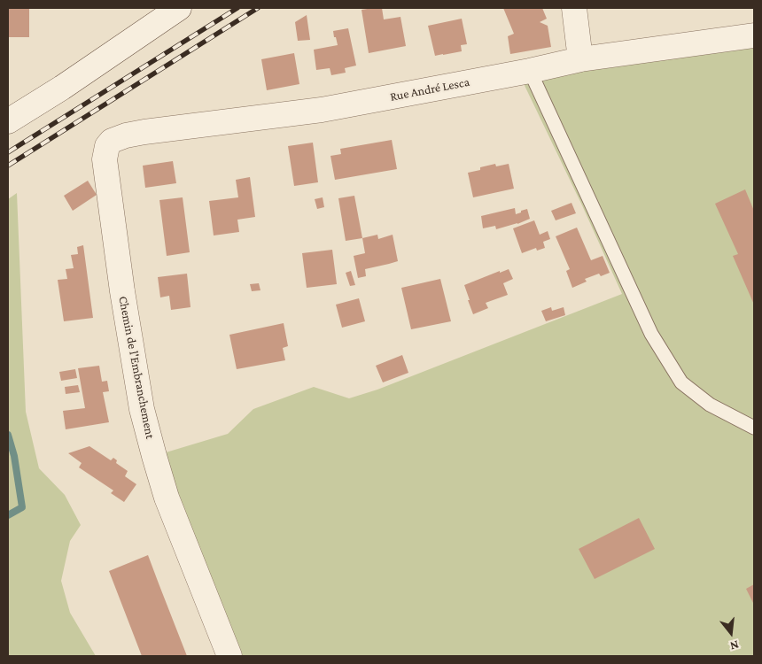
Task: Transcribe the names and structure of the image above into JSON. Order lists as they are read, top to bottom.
{
  "streets": {
    "street": ["Rue André Lesca", "Chemin de l'Embranchement"]
  },
  "crossings": [
    ["Rue André Lesca", "Chemin de l'Embranchement"]
  ],
  "north": "bottom"
}
